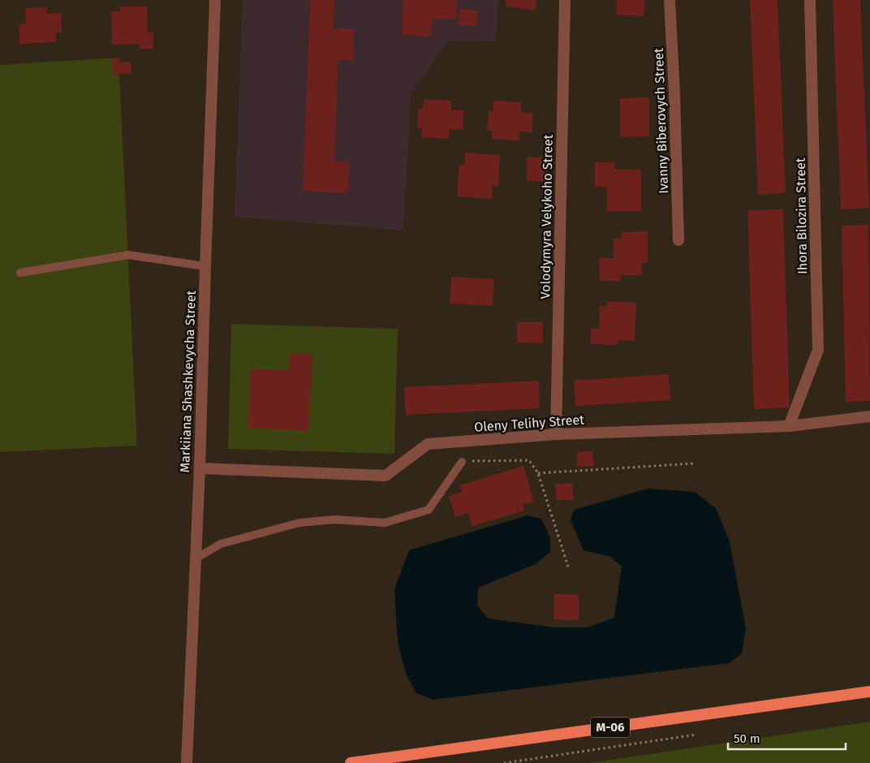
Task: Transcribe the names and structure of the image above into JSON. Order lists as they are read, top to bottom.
{
  "streets": {
    "highway": ["М-06"],
    "street": [
      "Ivanny Biberovych Street",
      "Ihora Bilozira Street",
      "Volodymyra Velykoho Street",
      "Markiiana Shashkevycha Street",
      "Oleny Telihy Street"
    ]
  },
  "crossings": [
    ["Ihora Bilozira Street", "Oleny Telihy Street"],
    ["Volodymyra Velykoho Street", "Oleny Telihy Street"],
    ["Markiiana Shashkevycha Street", "Oleny Telihy Street"]
  ],
  "scale_bar": "50 m"
}
